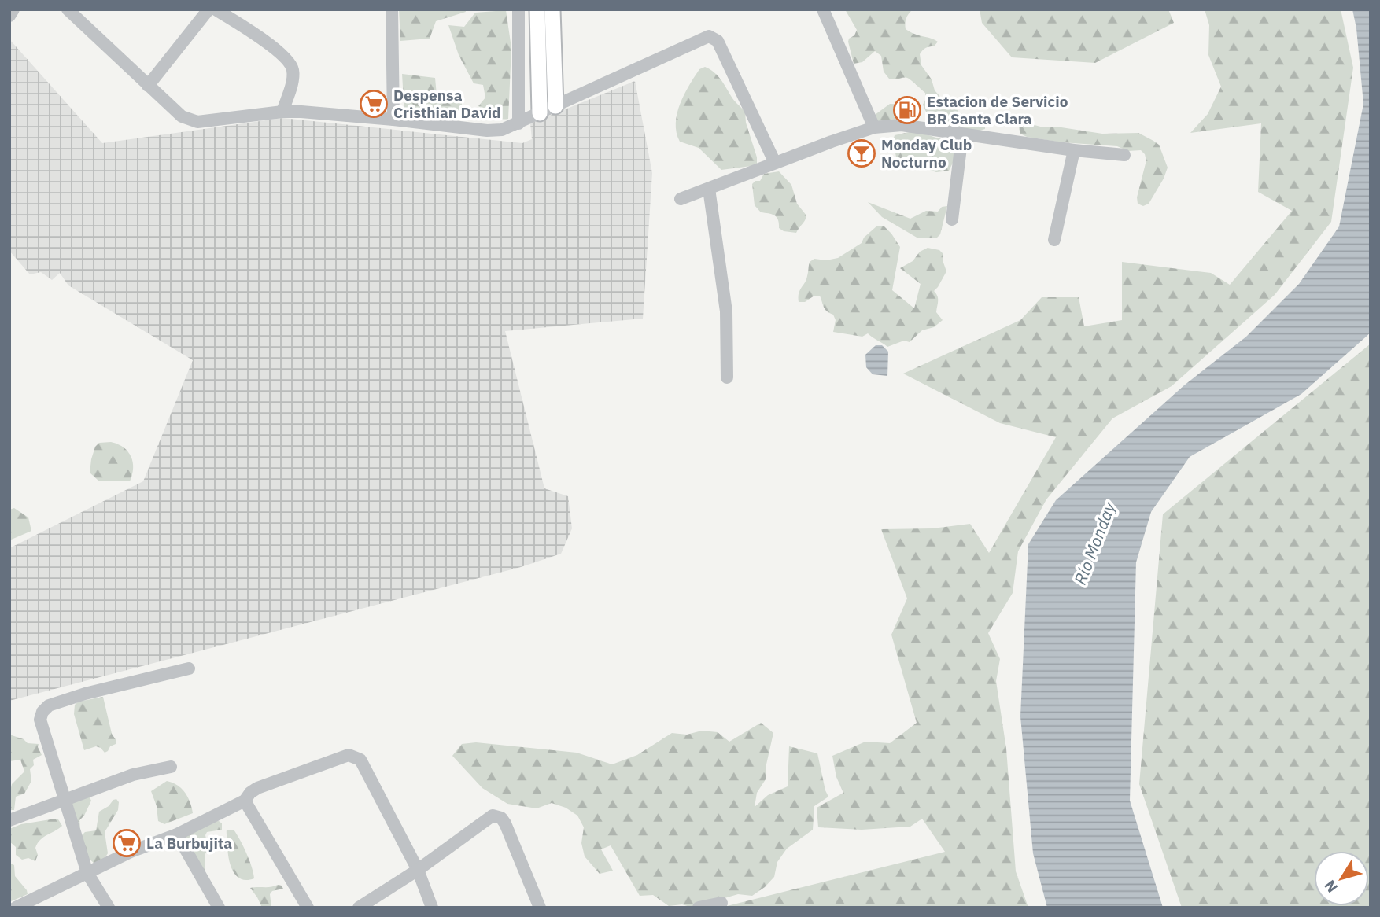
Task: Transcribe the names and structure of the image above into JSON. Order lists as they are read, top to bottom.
{
  "water": ["Río Monday"],
  "places": {
    "supermarket": ["Despensa Cristhian David", "La Burbujita"],
    "fuel station": ["Estacion de Servicio BR Santa Clara"],
    "bar": ["Monday Club Nocturno"]
  },
  "north": "bottom left"
}
